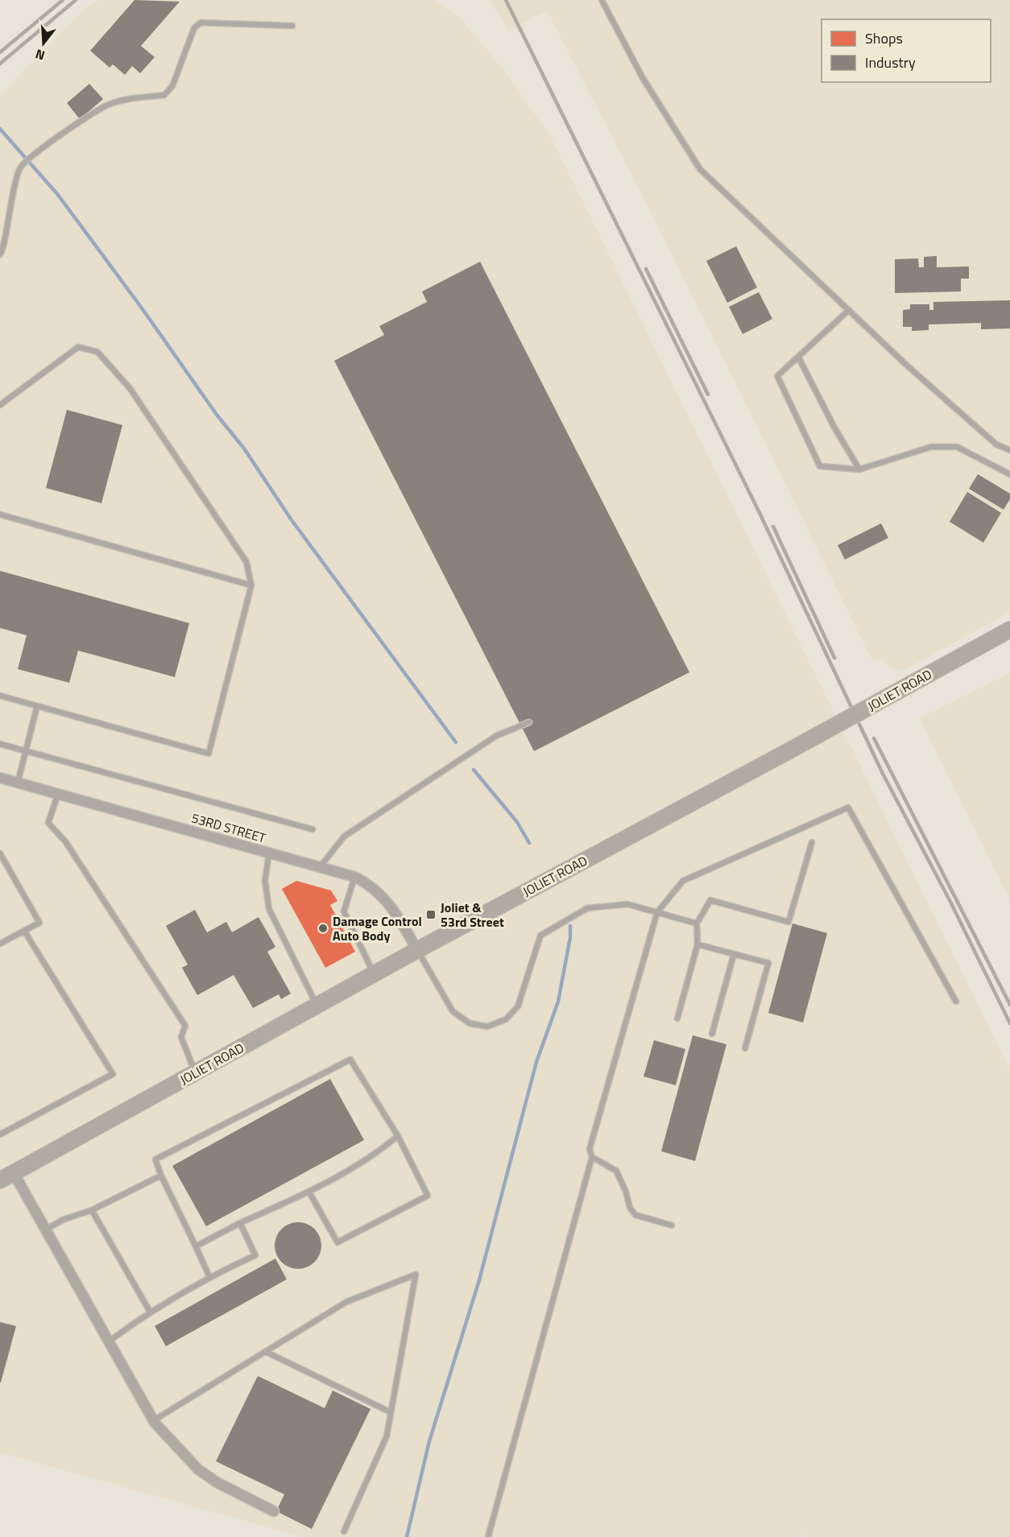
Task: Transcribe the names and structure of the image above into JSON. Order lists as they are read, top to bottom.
{
  "streets": {
    "main road": ["JOLIET ROAD"],
    "street": ["53RD STREET"]
  },
  "crossings": [
    ["JOLIET ROAD", "53RD STREET"]
  ],
  "places": {
    "transit": ["Joliet & 53rd Street"],
    "other": ["Damage Control Auto Body"]
  },
  "legend": ["Shops", "Industry"],
  "north": "bottom"
}
